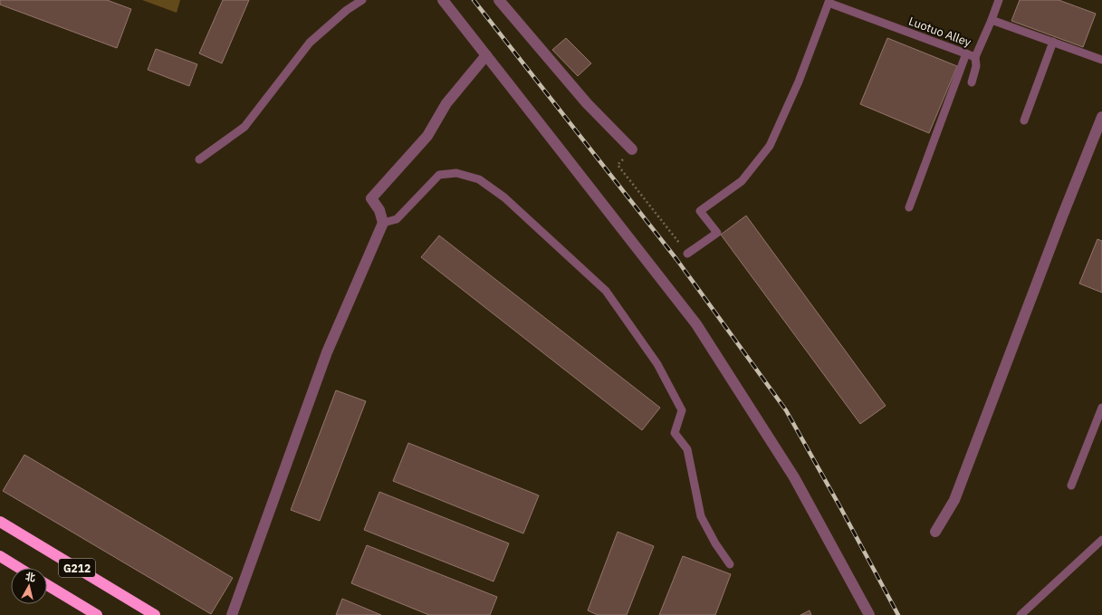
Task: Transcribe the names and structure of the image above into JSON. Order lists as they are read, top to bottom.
{
  "streets": {
    "highway": ["G212"],
    "lane": ["Luotuo Alley"]
  },
  "north": "top"
}
